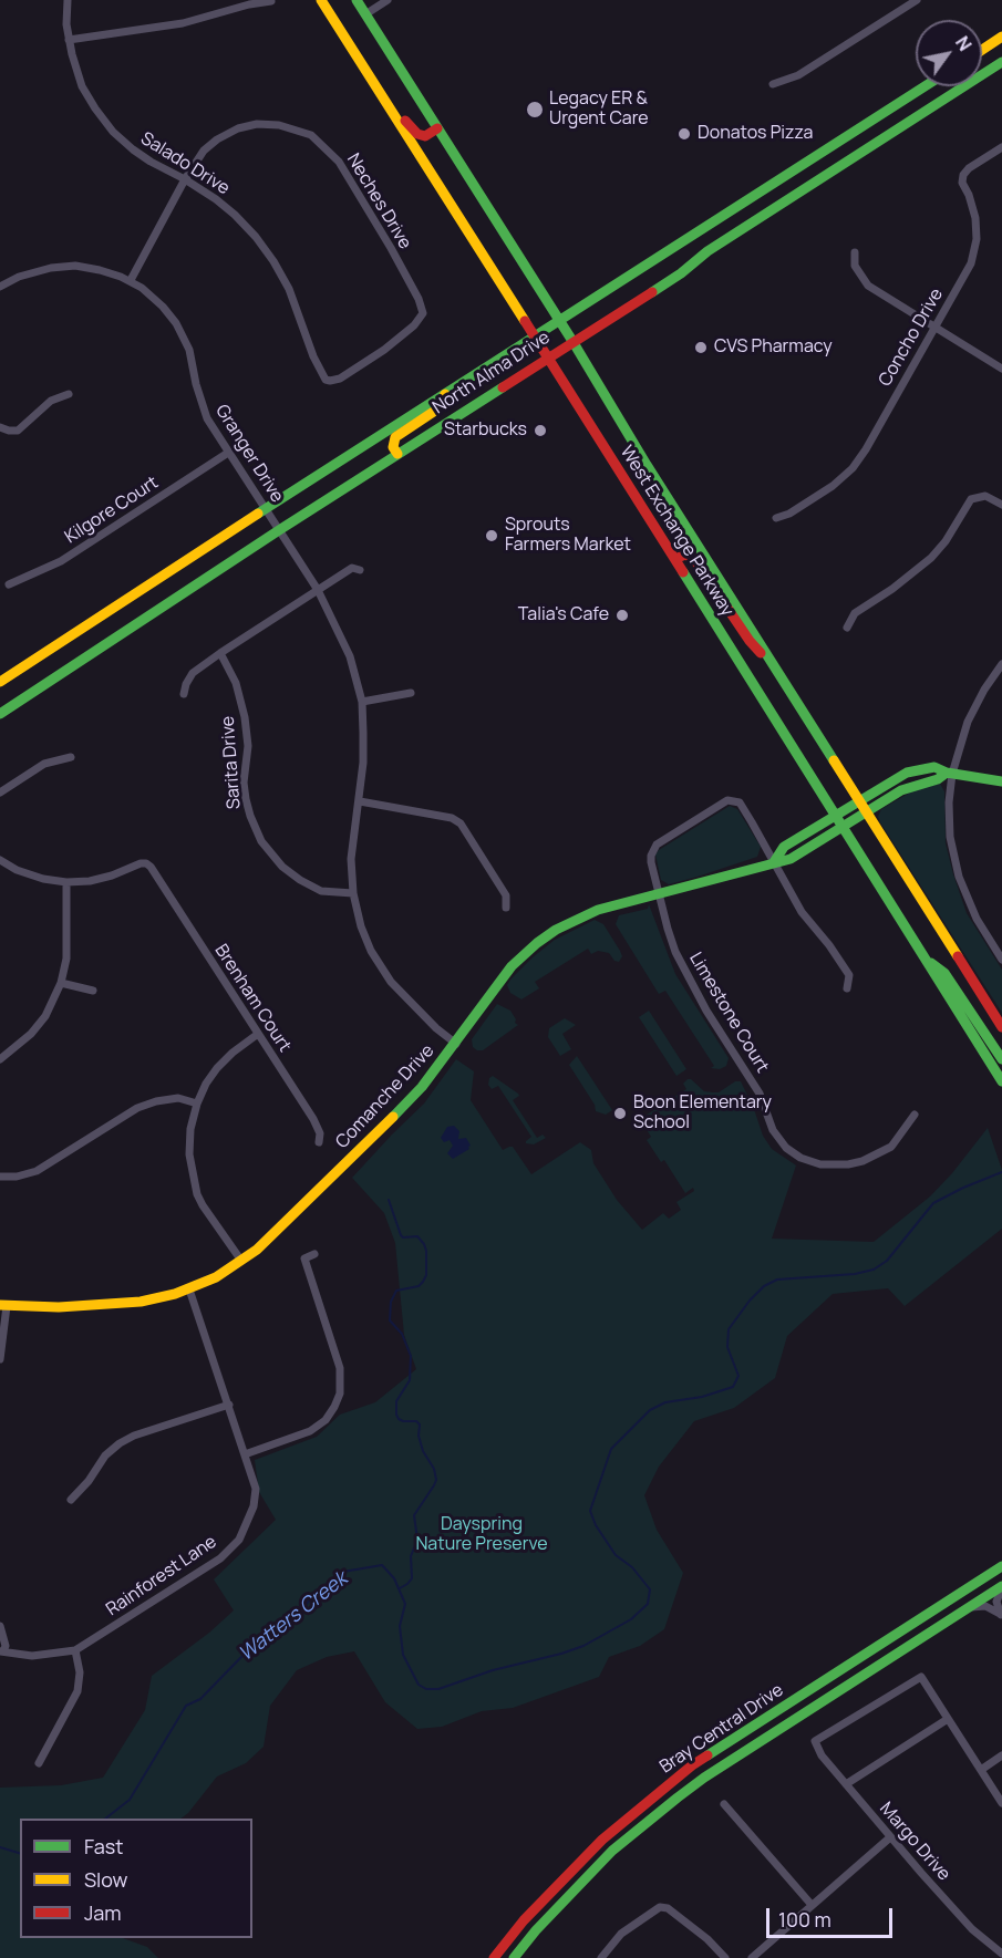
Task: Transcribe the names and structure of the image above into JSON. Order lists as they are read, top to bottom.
{
  "streets": {
    "main road": [
      "North Alma Drive",
      "West Exchange Parkway",
      "Comanche Drive",
      "Bray Central Drive"
    ],
    "street": [
      "Salado Drive",
      "Neches Drive",
      "Concho Drive",
      "Granger Drive",
      "Kilgore Court",
      "Sarita Drive",
      "Brenham Court",
      "Limestone Court",
      "Rainforest Lane",
      "Margo Drive"
    ]
  },
  "crossings": [
    ["Salado Drive", "Neches Drive"],
    ["Neches Drive", "Granger Drive"],
    ["North Alma Drive", "Granger Drive"],
    ["North Alma Drive", "West Exchange Parkway"],
    ["Granger Drive", "Kilgore Court"],
    ["Granger Drive", "Sarita Drive"],
    ["Granger Drive", "Comanche Drive"],
    ["West Exchange Parkway", "Comanche Drive"],
    ["Limestone Court", "Comanche Drive"],
    ["Comanche Drive", "Rainforest Lane"]
  ],
  "water": ["Watters Creek"],
  "parks": ["Dayspring Nature Preserve"],
  "places": [
    "Legacy ER & Urgent Care",
    "Donatos Pizza",
    "CVS Pharmacy",
    "Starbucks",
    "Sprouts Farmers Market",
    "Talia's Cafe",
    "Boon Elementary School"
  ],
  "legend": ["Fast", "Slow", "Jam"],
  "scale_bar": "100 m",
  "north": "top right"
}
